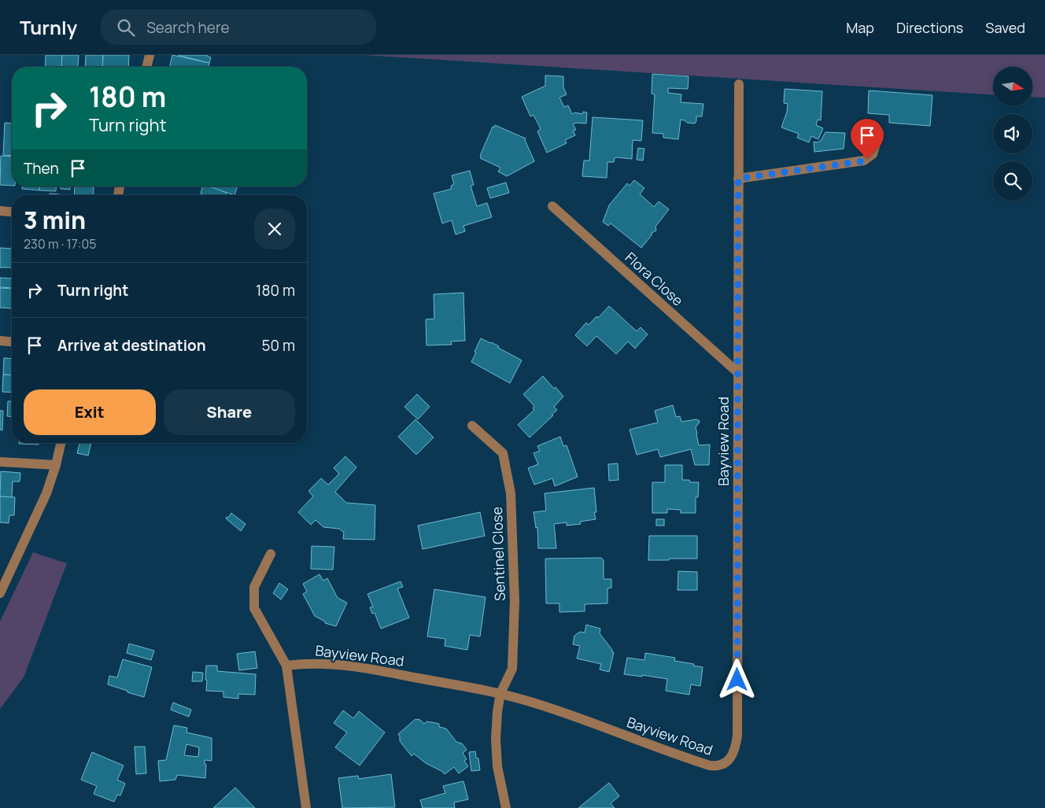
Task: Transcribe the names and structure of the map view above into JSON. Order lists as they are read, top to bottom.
{
  "streets": {
    "street": ["Flora Close", "Bayview Road", "Sentinel Close"]
  },
  "crossings": [
    ["Flora Close", "Bayview Road"],
    ["Bayview Road", "Sentinel Close"]
  ],
  "north": "right",
  "page": {
    "header": "Turnly",
    "search": "Search here",
    "nav": ["Map", "Directions", "Saved"],
    "turn": ["180 m", "Turn right"],
    "then": "Then",
    "heading": ["3 min", "230 m · 17:05"],
    "list": [
      {
        "name": "Turn right",
        "value": "180 m"
      },
      {
        "name": "Arrive at destination",
        "value": "50 m"
      }
    ],
    "buttons": ["Exit", "Share"]
  }
}
